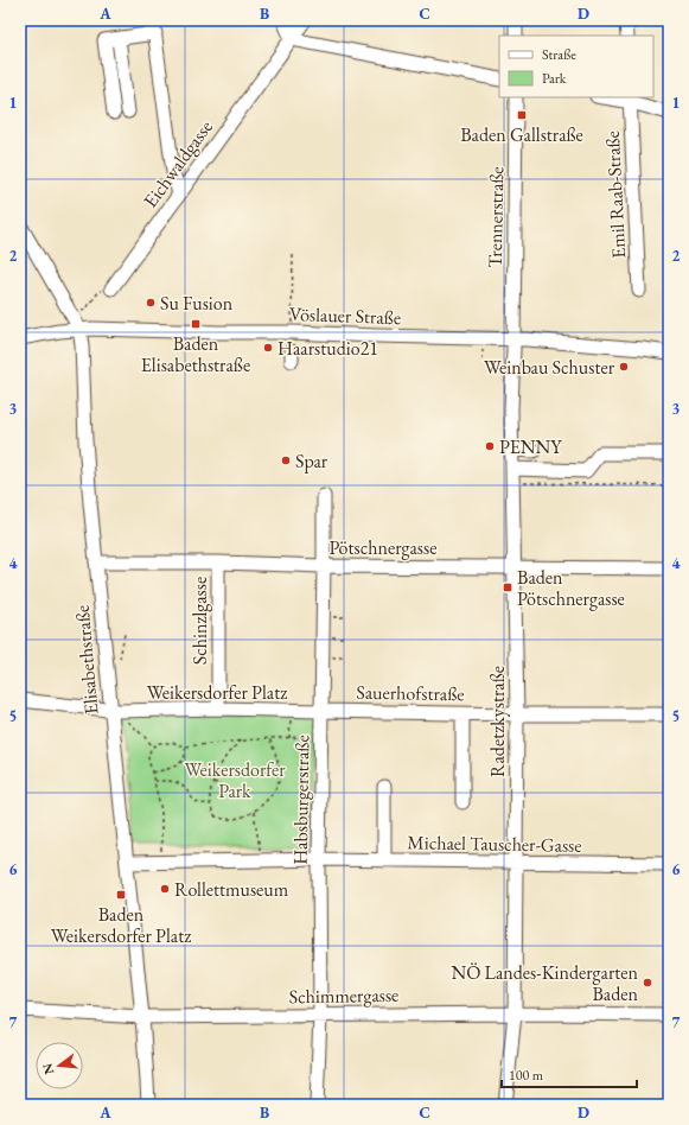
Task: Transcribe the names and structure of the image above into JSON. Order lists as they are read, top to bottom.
{
  "streets": {
    "street": [
      "Eichwaldgasse",
      "Emil Raab-Straße",
      "Trennerstraße",
      "Vöslauer Straße",
      "Pötschnergasse",
      "Schinzlgasse",
      "Elisabethstraße",
      "Weikersdorfer Platz",
      "Sauerhofstraße",
      "Radetzkystraße",
      "Habsburgerstraße",
      "Michael Tauscher-Gasse",
      "Schimmergasse"
    ]
  },
  "crossings": [
    ["Trennerstraße", "Vöslauer Straße"],
    ["Trennerstraße", "Radetzkystraße"],
    ["Vöslauer Straße", "Elisabethstraße"],
    ["Vöslauer Straße", "Radetzkystraße"],
    ["Pötschnergasse", "Schinzlgasse"],
    ["Pötschnergasse", "Elisabethstraße"],
    ["Pötschnergasse", "Radetzkystraße"],
    ["Pötschnergasse", "Habsburgerstraße"],
    ["Schinzlgasse", "Weikersdorfer Platz"],
    ["Elisabethstraße", "Weikersdorfer Platz"],
    ["Elisabethstraße", "Schimmergasse"],
    ["Weikersdorfer Platz", "Sauerhofstraße"],
    ["Weikersdorfer Platz", "Habsburgerstraße"],
    ["Sauerhofstraße", "Radetzkystraße"],
    ["Sauerhofstraße", "Habsburgerstraße"],
    ["Radetzkystraße", "Michael Tauscher-Gasse"],
    ["Radetzkystraße", "Schimmergasse"],
    ["Habsburgerstraße", "Michael Tauscher-Gasse"],
    ["Habsburgerstraße", "Schimmergasse"]
  ],
  "parks": ["Weikersdorfer Park"],
  "places": {
    "transit": [
      "Baden Gallstraße",
      "Baden Elisabethstraße",
      "Baden Pötschnergasse",
      "Baden Weikersdorfer Platz"
    ],
    "other": [
      "Su Fusion",
      "Haarstudio21",
      "Weinbau Schuster",
      "PENNY",
      "Spar",
      "Rollettmuseum",
      "NÖ Landes-Kindergarten Baden"
    ]
  },
  "legend": ["Straße", "Park"],
  "scale_bar": "100 m",
  "north": "left",
  "grid": {
    "columns": [
      "A",
      "B",
      "C",
      "D"
    ],
    "rows": [
      "1",
      "2",
      "3",
      "4",
      "5",
      "6",
      "7"
    ]
  }
}
